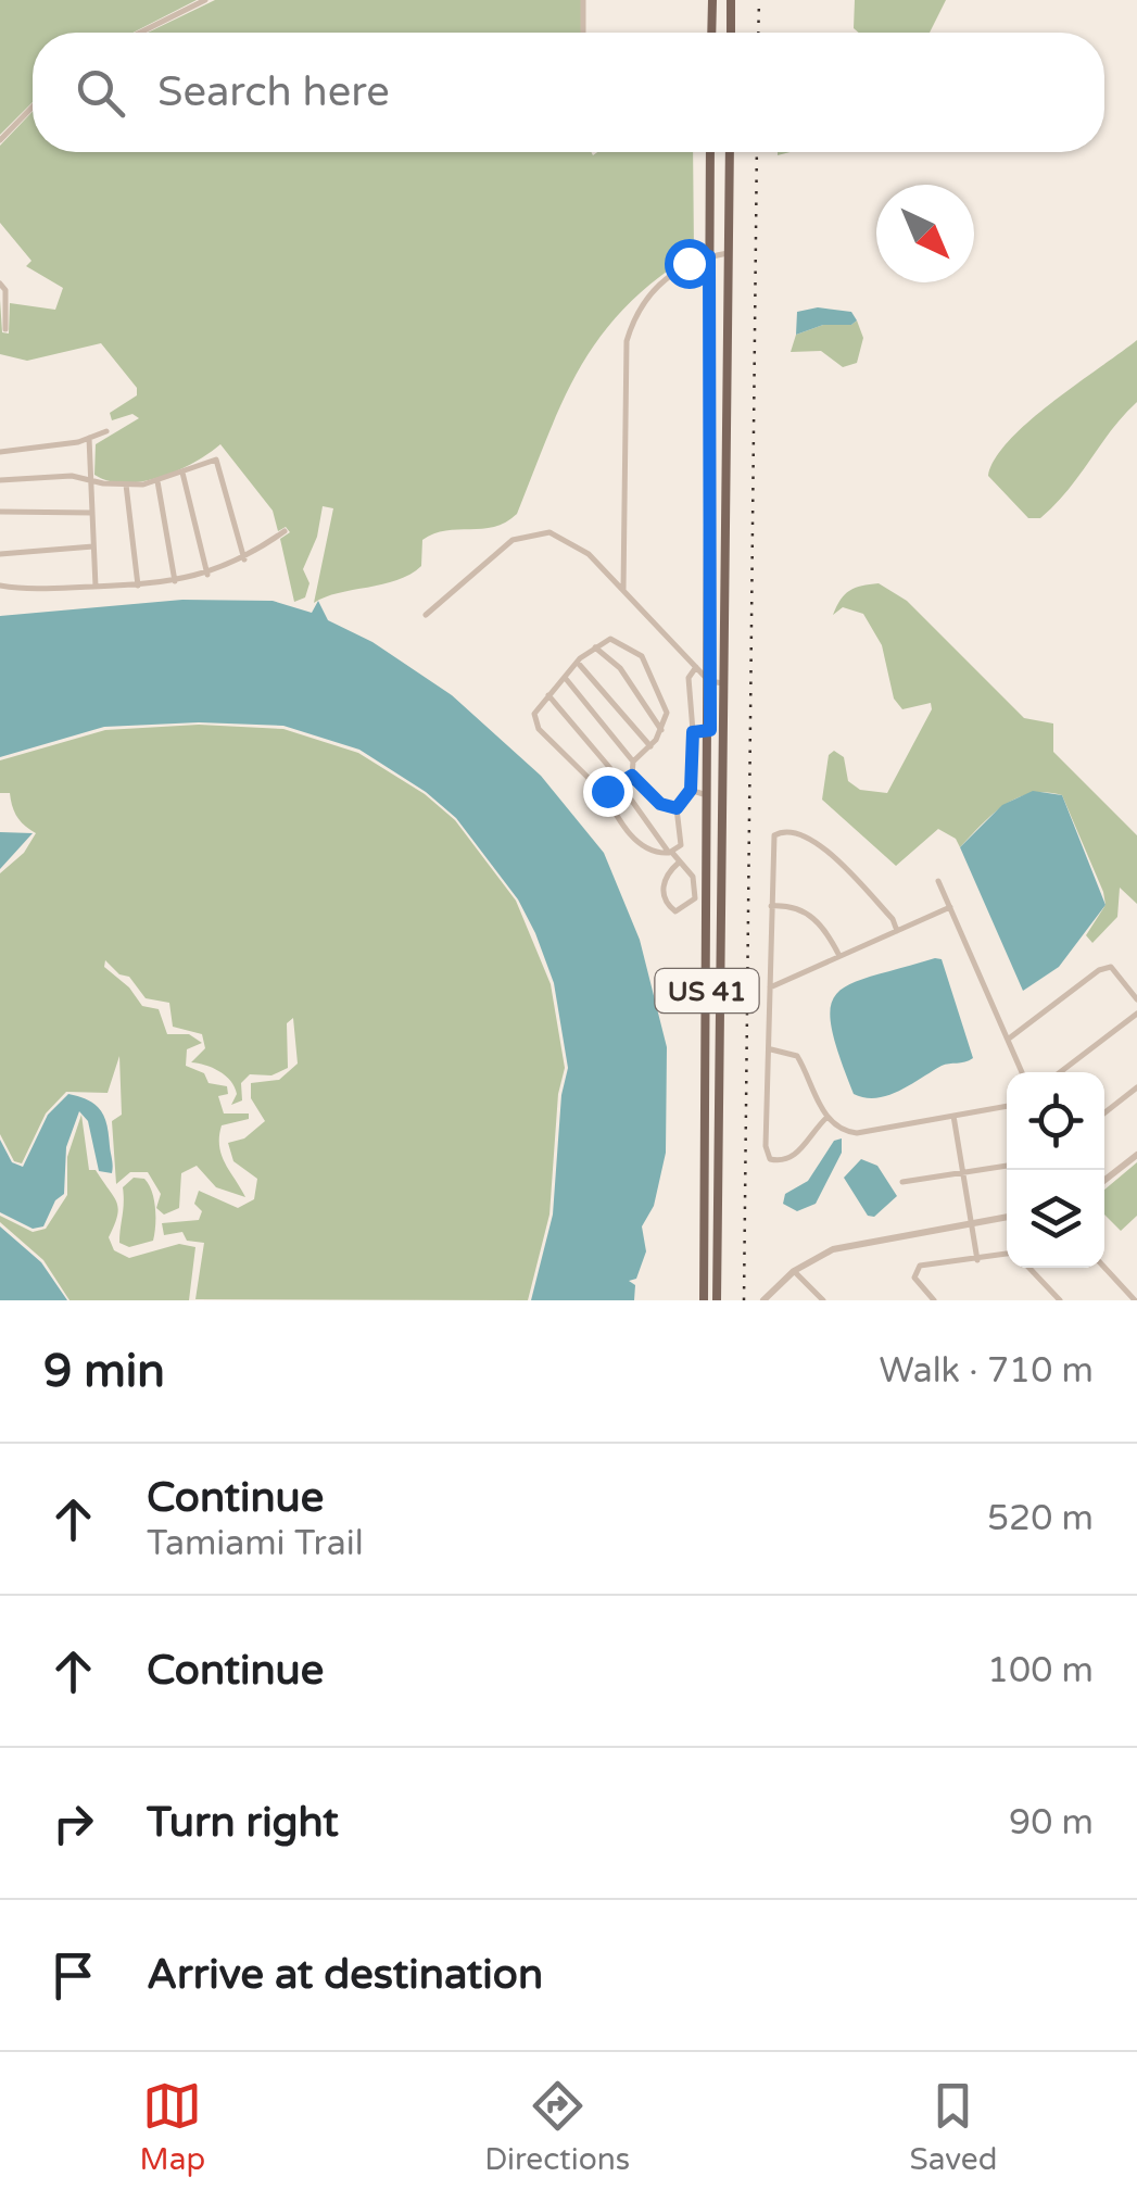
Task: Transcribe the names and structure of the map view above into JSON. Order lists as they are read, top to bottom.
{
  "streets": {
    "main road": ["US 41"]
  },
  "north": "bottom right",
  "page": {
    "search": "Search here",
    "heading": ["9 min", "Walk · 710 m"],
    "list": [
      ["Continue", "Tamiami Trail", "520 m"],
      ["Continue", "100 m"],
      ["Turn right", "90 m"],
      "Arrive at destination"
    ],
    "nav": ["Map", "Directions", "Saved"]
  }
}
